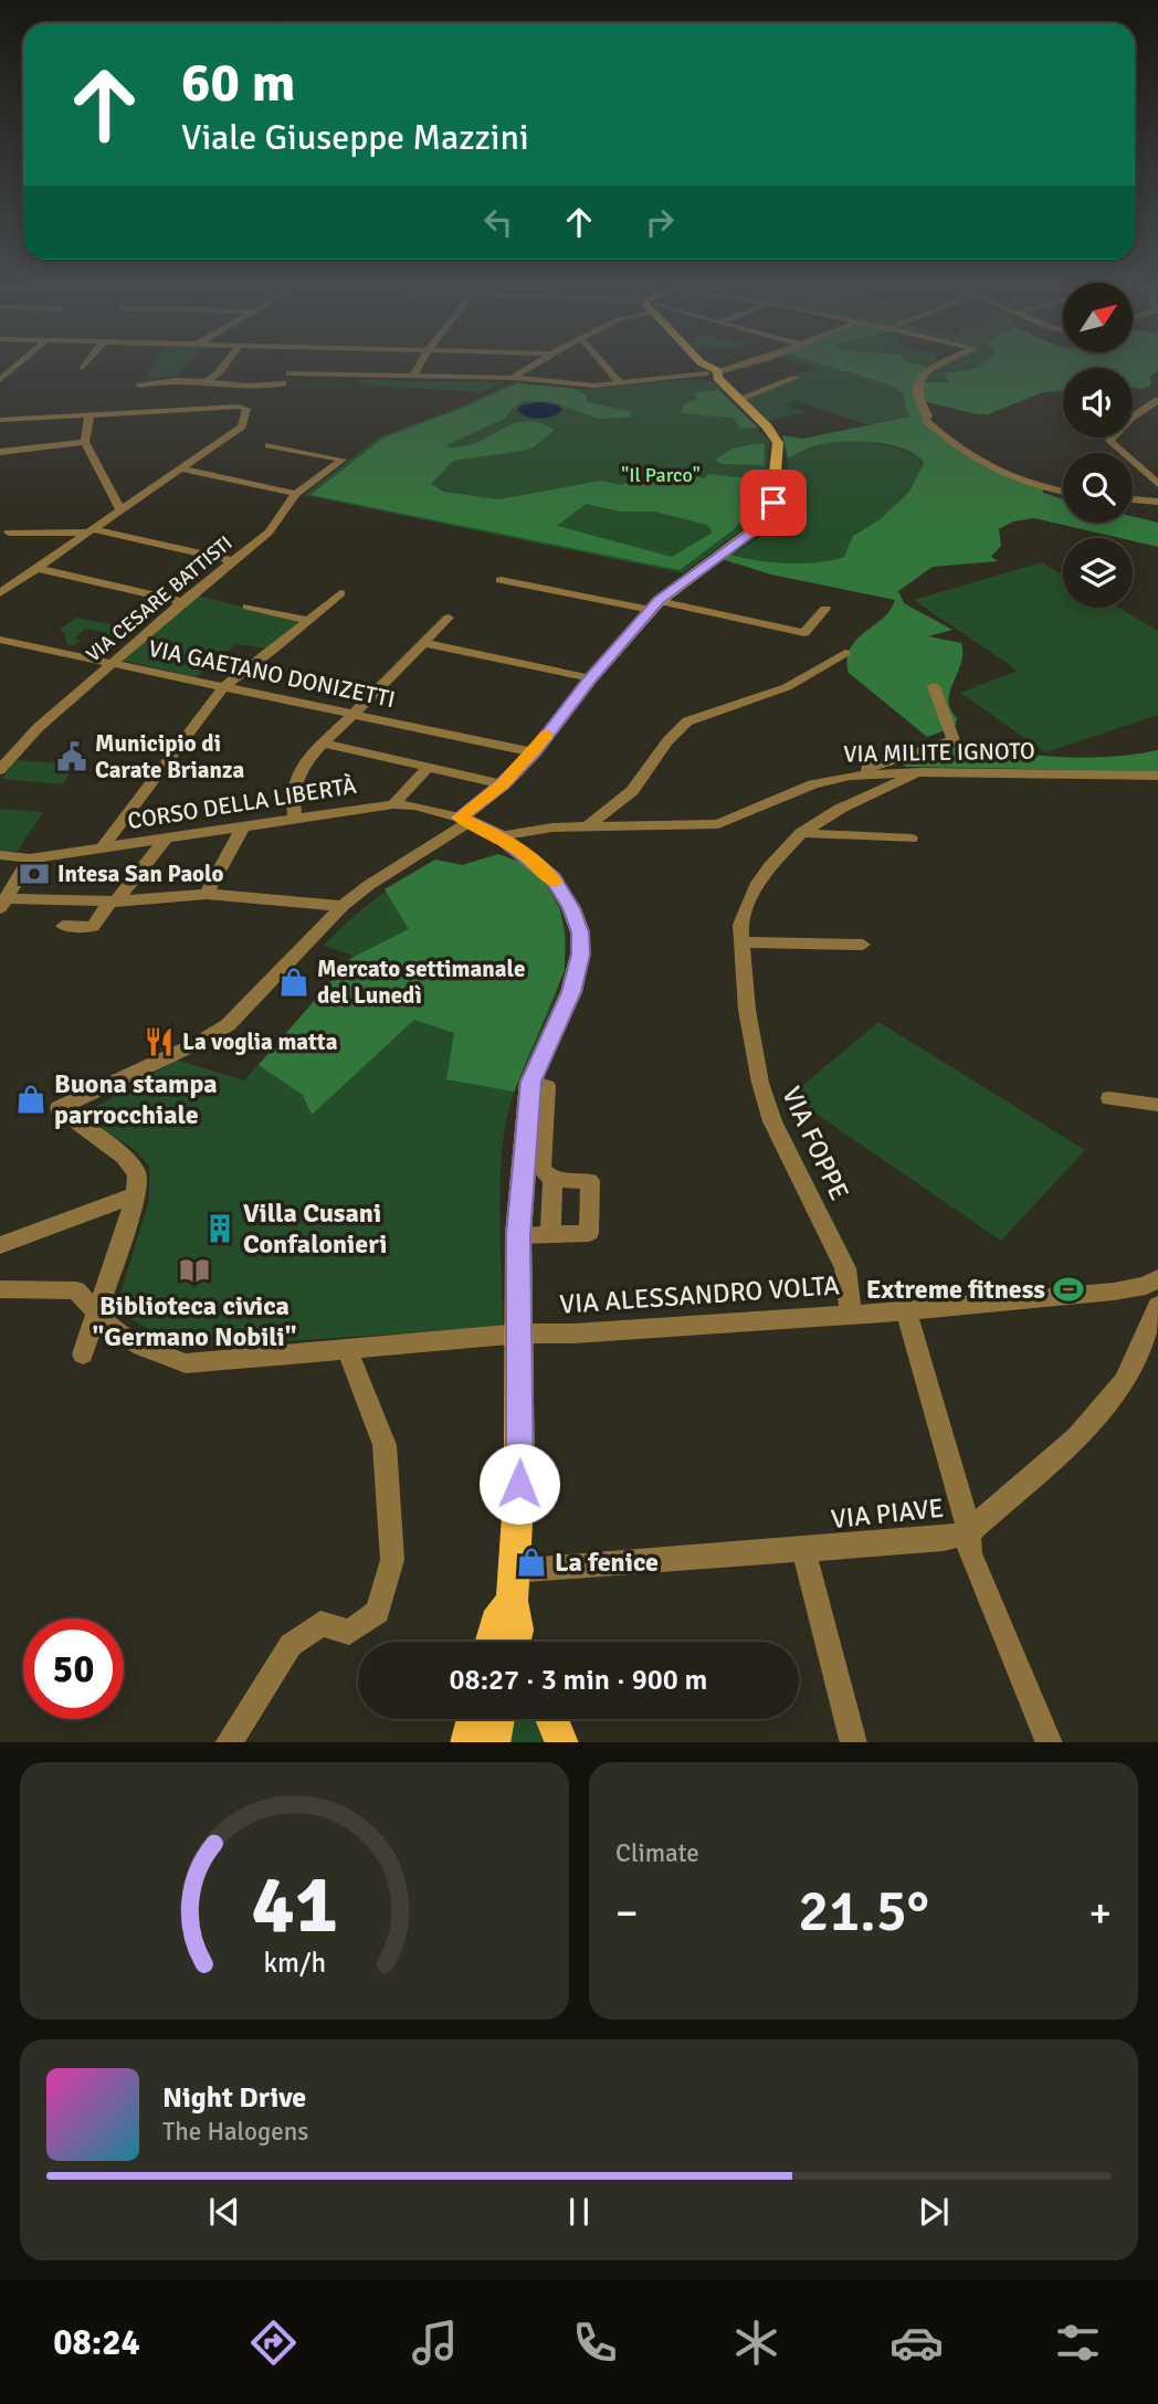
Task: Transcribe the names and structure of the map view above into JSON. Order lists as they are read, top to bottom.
{
  "streets": {
    "street": [
      "VIA CESARE BATTISTI",
      "VIA GAETANO DONIZETTI",
      "VIA MILITE IGNOTO",
      "CORSO DELLA LIBERTÀ",
      "VIA FOPPE",
      "VIA ALESSANDRO VOLTA",
      "VIA PIAVE"
    ]
  },
  "crossings": [
    ["VIA CESARE BATTISTI", "VIA GAETANO DONIZETTI"],
    ["VIA MILITE IGNOTO", "VIA FOPPE"],
    ["VIA FOPPE", "VIA ALESSANDRO VOLTA"]
  ],
  "parks": ["\"Il Parco\""],
  "places": {
    "public building": ["Municipio di Carate Brianza"],
    "bank": ["Intesa San Paolo"],
    "shop": ["Mercato settimanale del Lunedì", "Buona stampa parrocchiale", "La fenice"],
    "restaurant": ["La voglia matta"],
    "building": ["Villa Cusani Confalonieri"],
    "library": ["Biblioteca civica \"Germano Nobili\""],
    "sports": ["Extreme fitness"]
  },
  "north": "top right",
  "page": {
    "turn": ["60 m", "Viale Giuseppe Mazzini"],
    "limit": "50",
    "trip": "08:27 · 3 min · 900 m",
    "tile": "Climate",
    "heat": ["−", "21.5°", "+"],
    "song": ["Night Drive", "The Halogens"],
    "tabs": "08:24",
    "gauge": ["41", "km/h"]
  }
}
